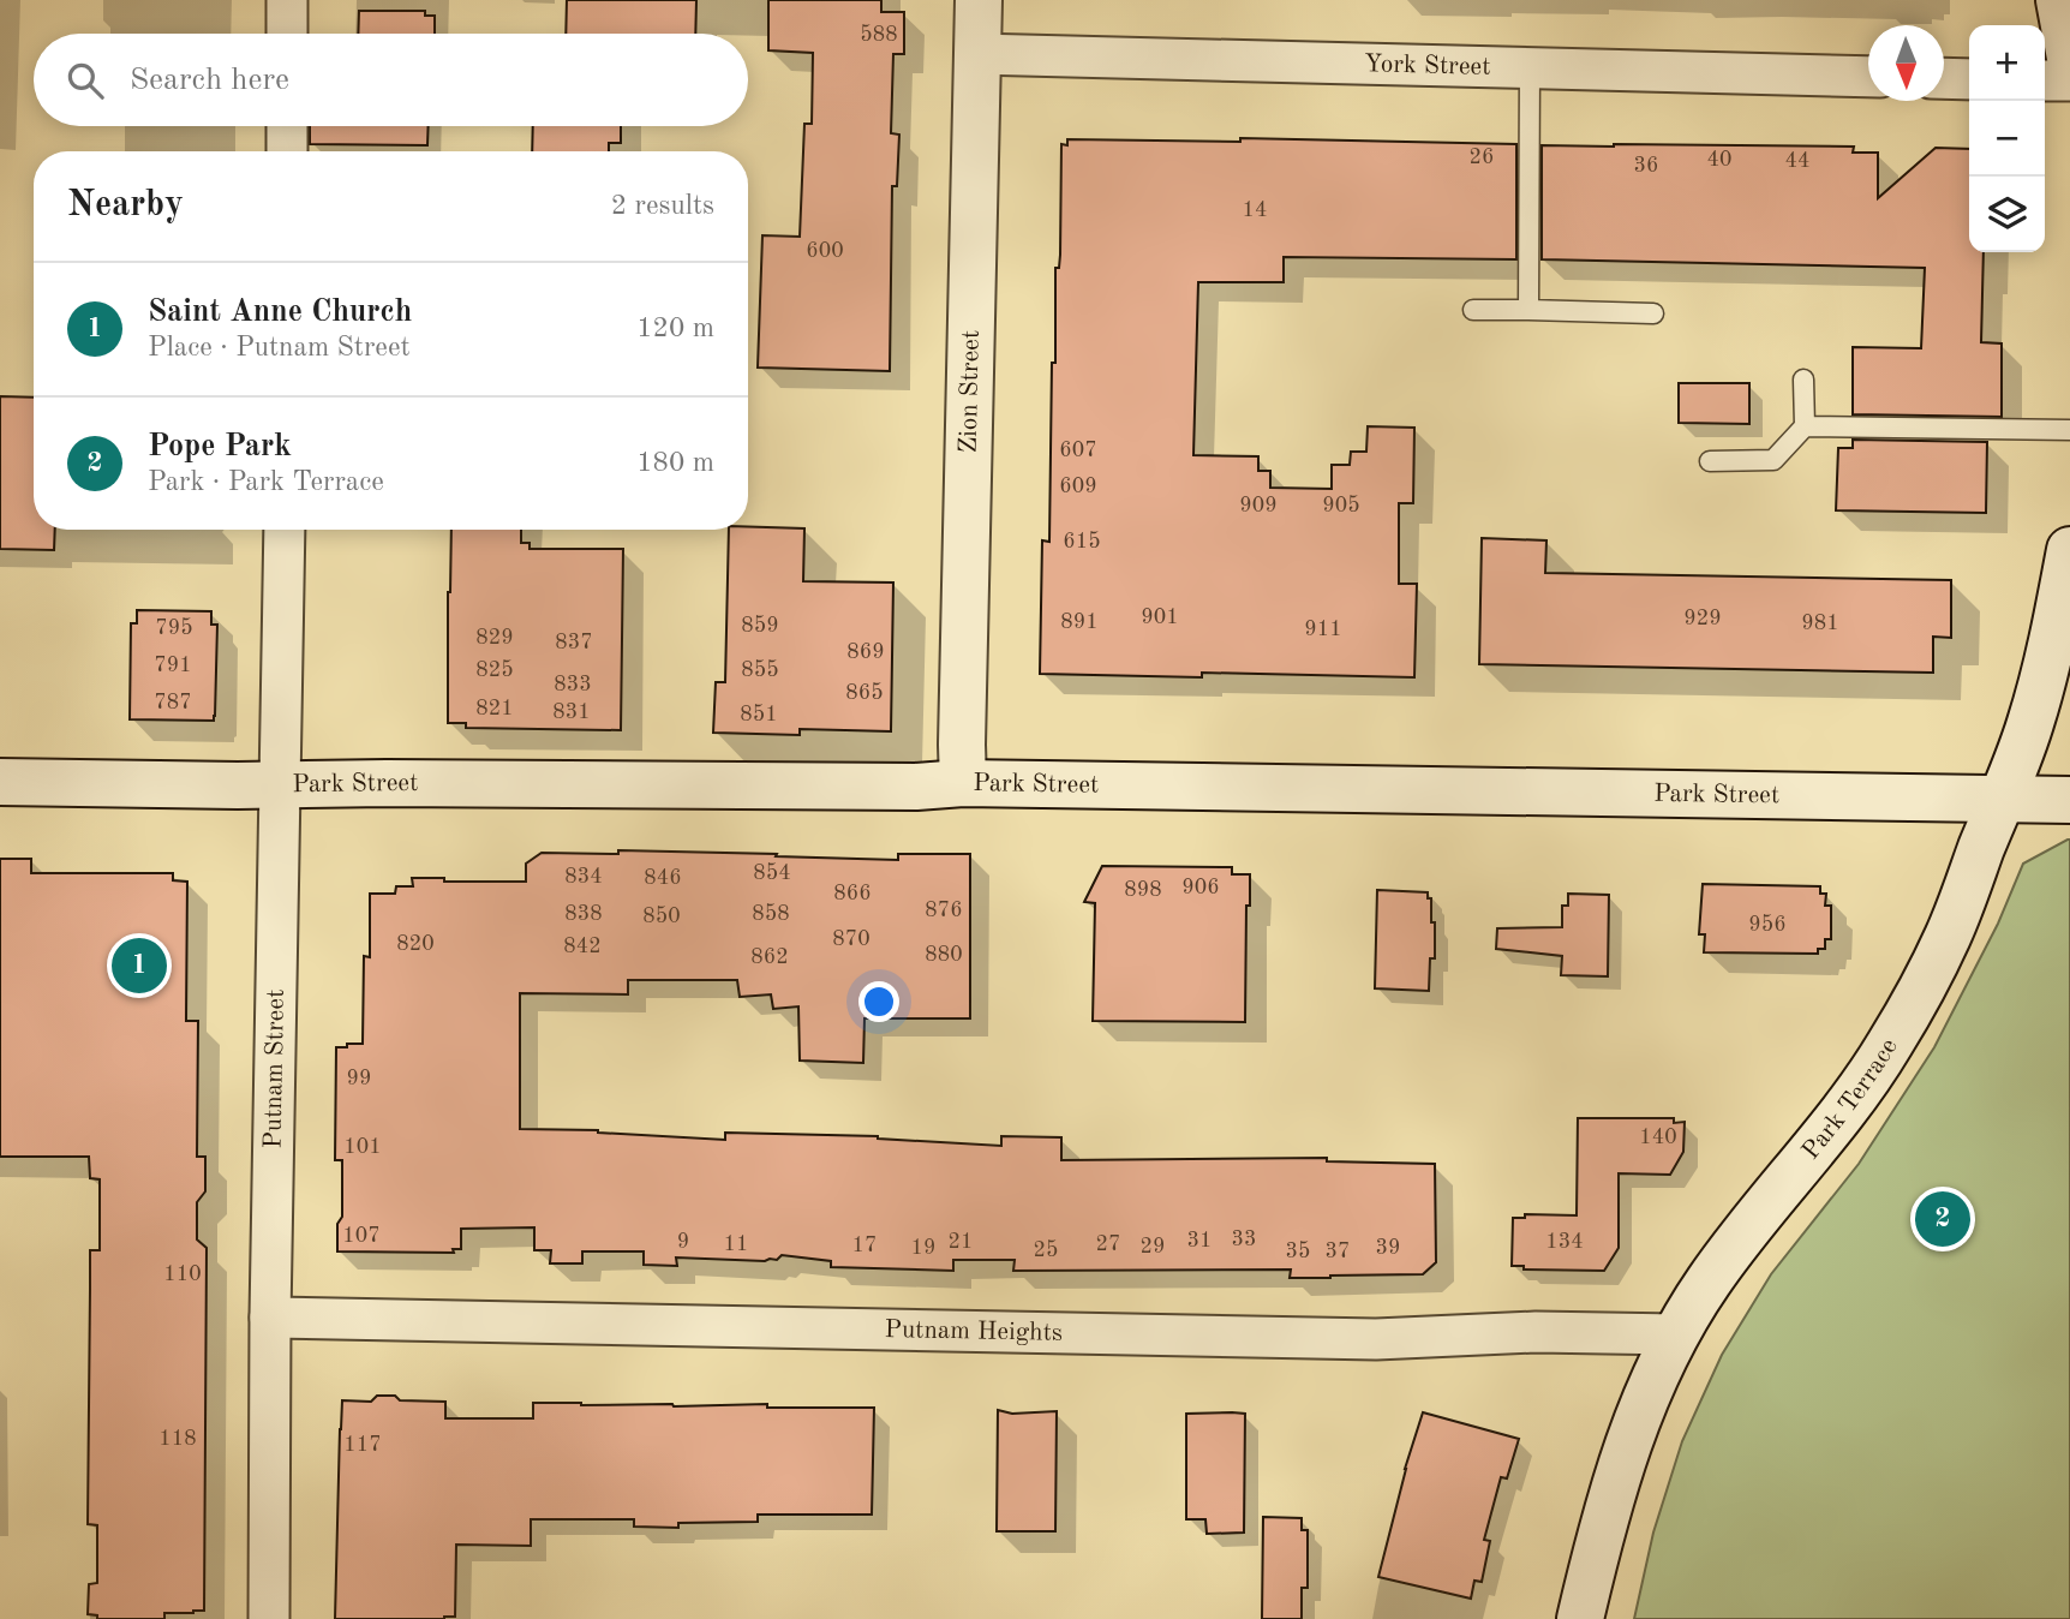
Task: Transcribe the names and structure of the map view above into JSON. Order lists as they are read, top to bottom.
{
  "streets": {
    "main road": ["Zion Street", "Park Street", "Park Terrace"],
    "street": ["York Street", "Putnam Street", "Putnam Heights"]
  },
  "crossings": [
    ["York Street", "Zion Street"],
    ["Zion Street", "Park Street"],
    ["Park Street", "Putnam Street"],
    ["Park Street", "Park Terrace"],
    ["Putnam Street", "Putnam Heights"],
    ["Park Terrace", "Putnam Heights"]
  ],
  "house_numbers": [
    "588",
    "26",
    "40",
    "44",
    "36",
    "14",
    "600",
    "607",
    "609",
    "909",
    "905",
    "615",
    "901",
    "929",
    "891",
    "981",
    "859",
    "795",
    "911",
    "829",
    "837",
    "869",
    "791",
    "825",
    "855",
    "833",
    "865",
    "787",
    "821",
    "831",
    "851",
    "854",
    "834",
    "846",
    "906",
    "898",
    "866",
    "876",
    "838",
    "858",
    "850",
    "956",
    "870",
    "820",
    "842",
    "880",
    "862",
    "99",
    "140",
    "101",
    "107",
    "33",
    "31",
    "9",
    "21",
    "134",
    "11",
    "27",
    "17",
    "29",
    "19",
    "39",
    "25",
    "35",
    "37",
    "110",
    "118",
    "117"
  ],
  "north": "bottom",
  "page": {
    "map_buttons": ["+", "−"],
    "search": "Search here",
    "heading": ["Nearby", "2 results"],
    "list": [
      {
        "mark": "1",
        "name": "Saint Anne Church",
        "note": "Place · Putnam Street",
        "value": "120 m"
      },
      {
        "mark": "2",
        "name": "Pope Park",
        "note": "Park · Park Terrace",
        "value": "180 m"
      }
    ],
    "pins": ["1", "2"]
  }
}
